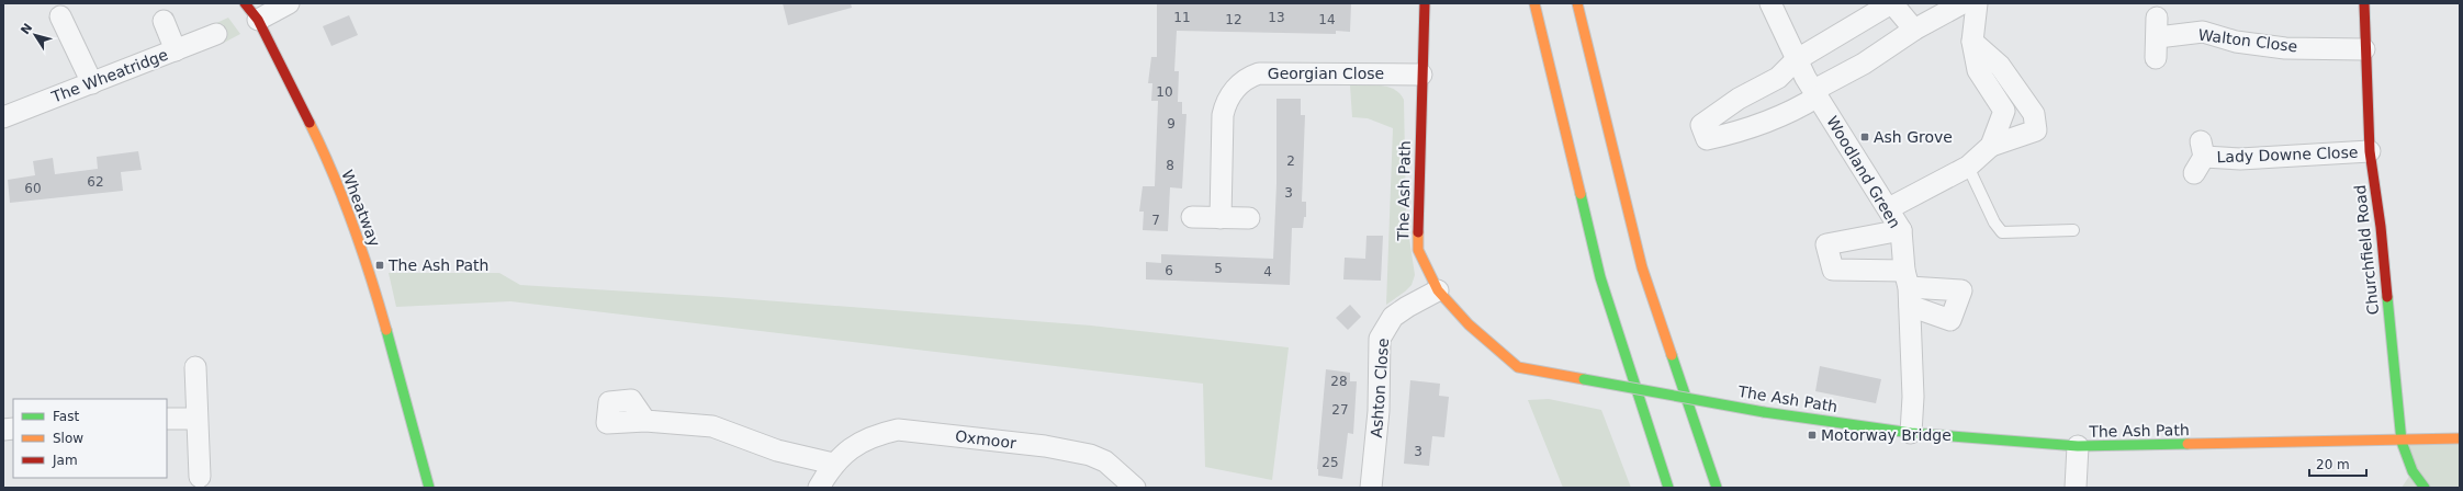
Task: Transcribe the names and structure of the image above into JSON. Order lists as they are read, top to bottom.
{
  "streets": {
    "main road": ["The Ash Path", "Wheatway", "Churchfield Road"],
    "street": [
      "Walton Close",
      "Georgian Close",
      "The Wheatridge",
      "Lady Downe Close",
      "Woodland Green",
      "Ashton Close",
      "Oxmoor"
    ]
  },
  "crossings": [
    ["Walton Close", "Churchfield Road"],
    ["Georgian Close", "The Ash Path"],
    ["Lady Downe Close", "Churchfield Road"],
    ["Woodland Green", "The Ash Path"],
    ["The Ash Path", "Churchfield Road"],
    ["The Ash Path", "Ashton Close"]
  ],
  "places": {
    "transit": ["Ash Grove", "The Ash Path", "Motorway Bridge"]
  },
  "house_numbers": [
    "11",
    "13",
    "12",
    "14",
    "10",
    "9",
    "2",
    "8",
    "62",
    "60",
    "3",
    "7",
    "5",
    "6",
    "4",
    "28",
    "27",
    "3",
    "25"
  ],
  "legend": ["Fast", "Slow", "Jam"],
  "scale_bar": "20 m",
  "north": "top left"
}
